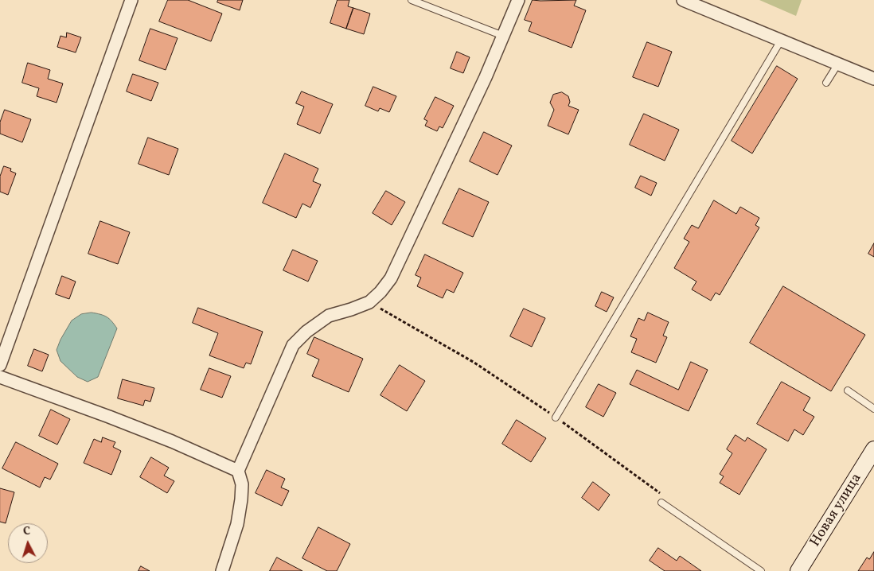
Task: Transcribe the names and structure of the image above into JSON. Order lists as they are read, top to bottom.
{
  "streets": {
    "street": ["Новая улица"]
  },
  "north": "top"
}
